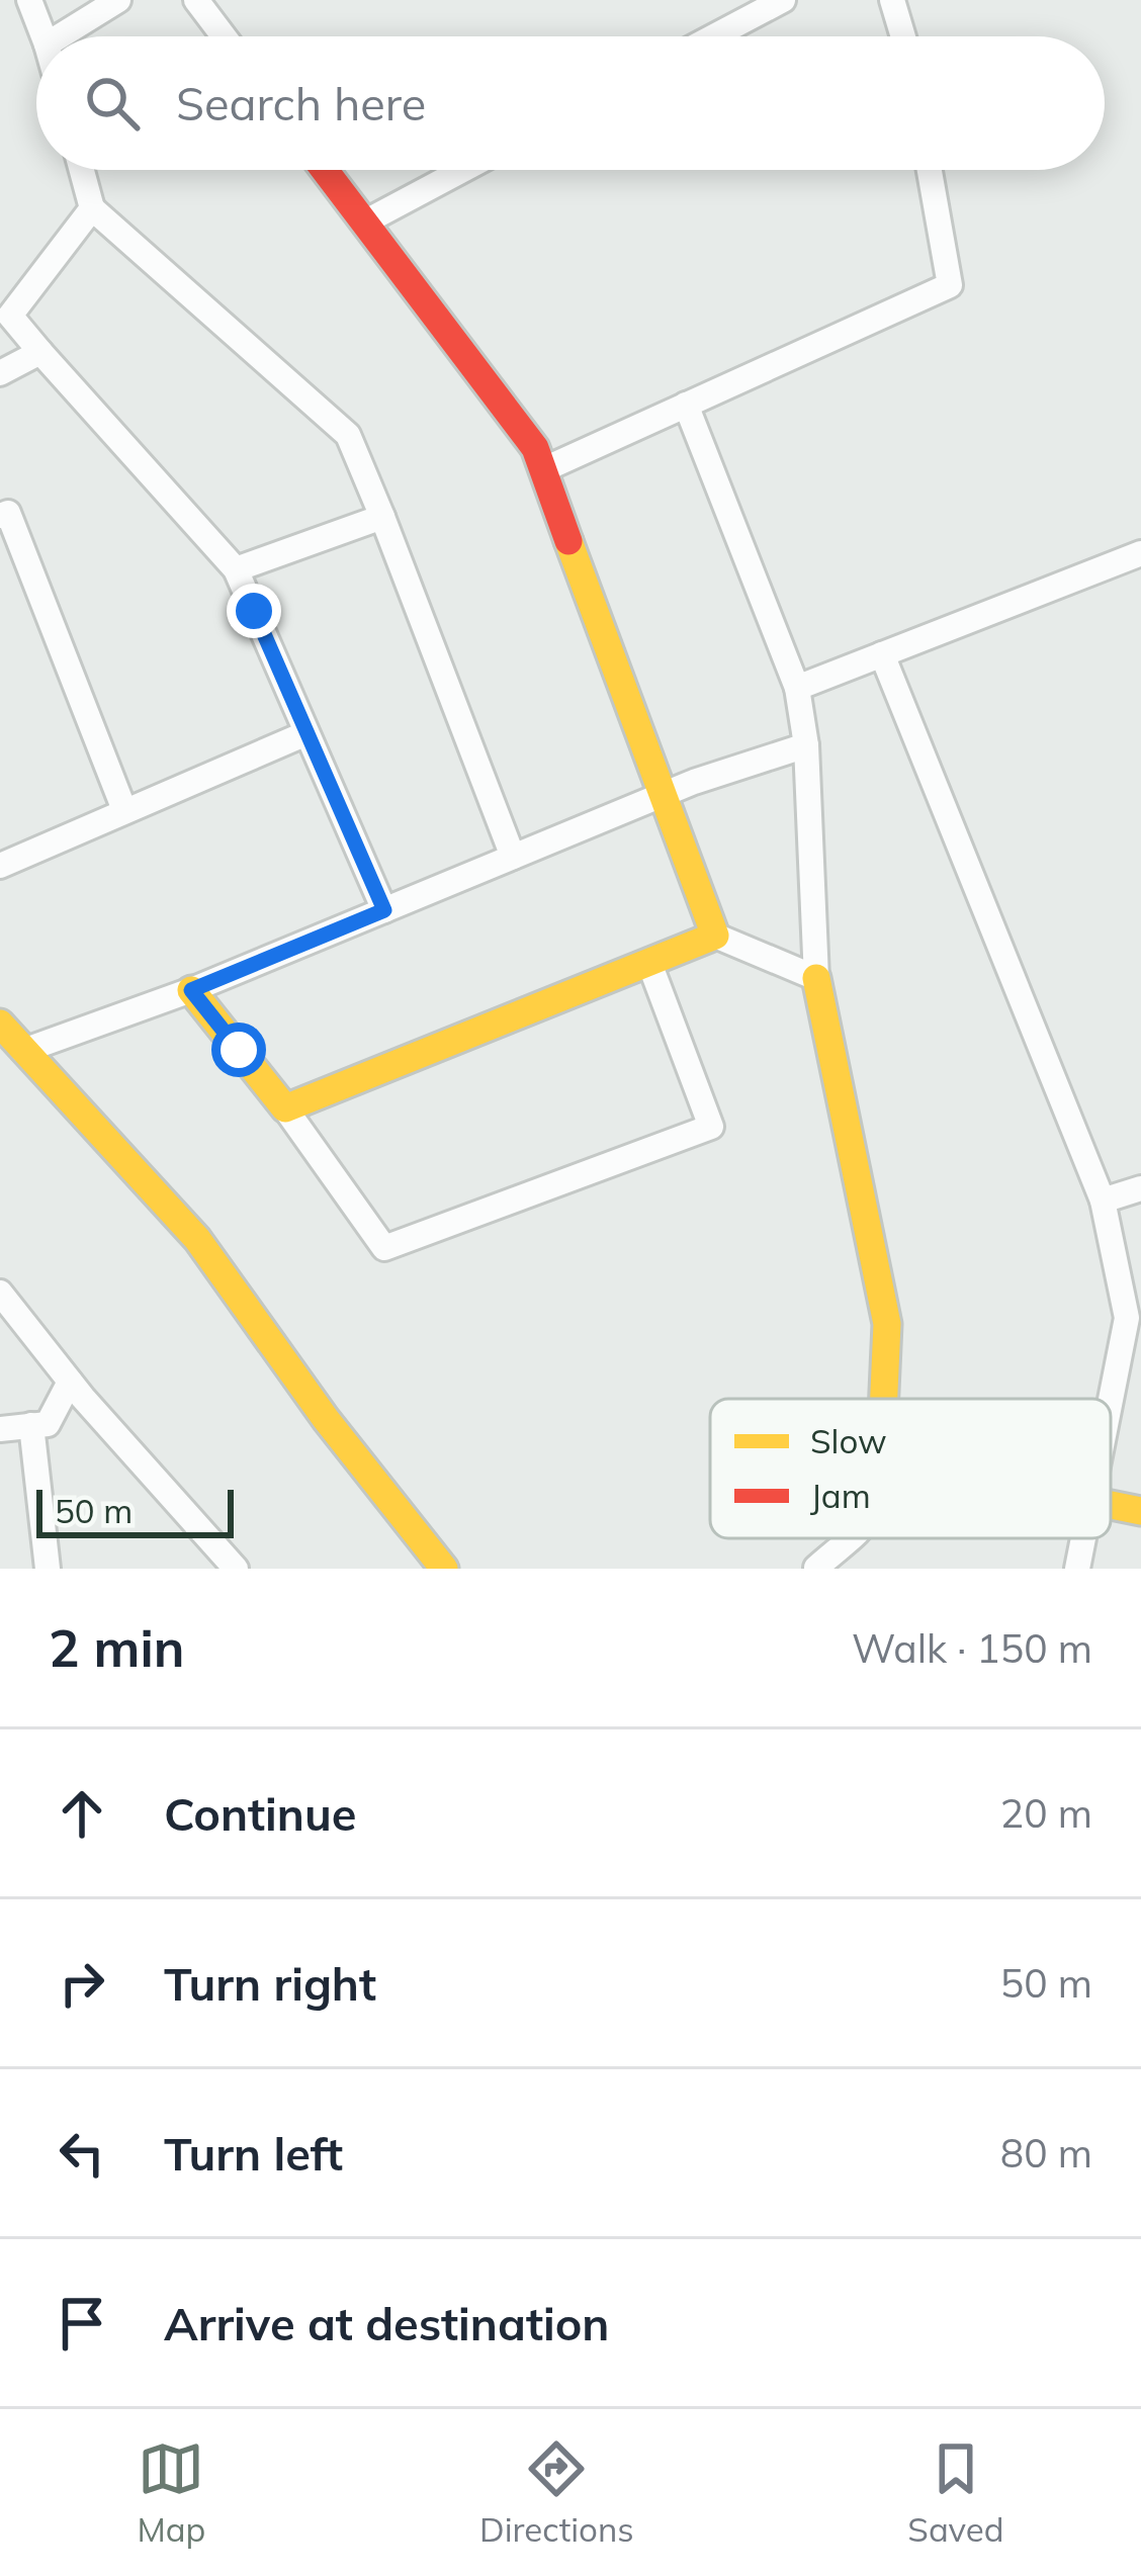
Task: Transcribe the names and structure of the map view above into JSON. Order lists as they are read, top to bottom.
{
  "legend": ["Slow", "Jam"],
  "scale_bar": "50 m",
  "page": {
    "search": "Search here",
    "scale": "50 m",
    "heading": ["2 min", "Walk · 150 m"],
    "list": [
      ["Continue", "20 m"],
      ["Turn right", "50 m"],
      ["Turn left", "80 m"],
      "Arrive at destination"
    ],
    "nav": ["Map", "Directions", "Saved"]
  }
}
